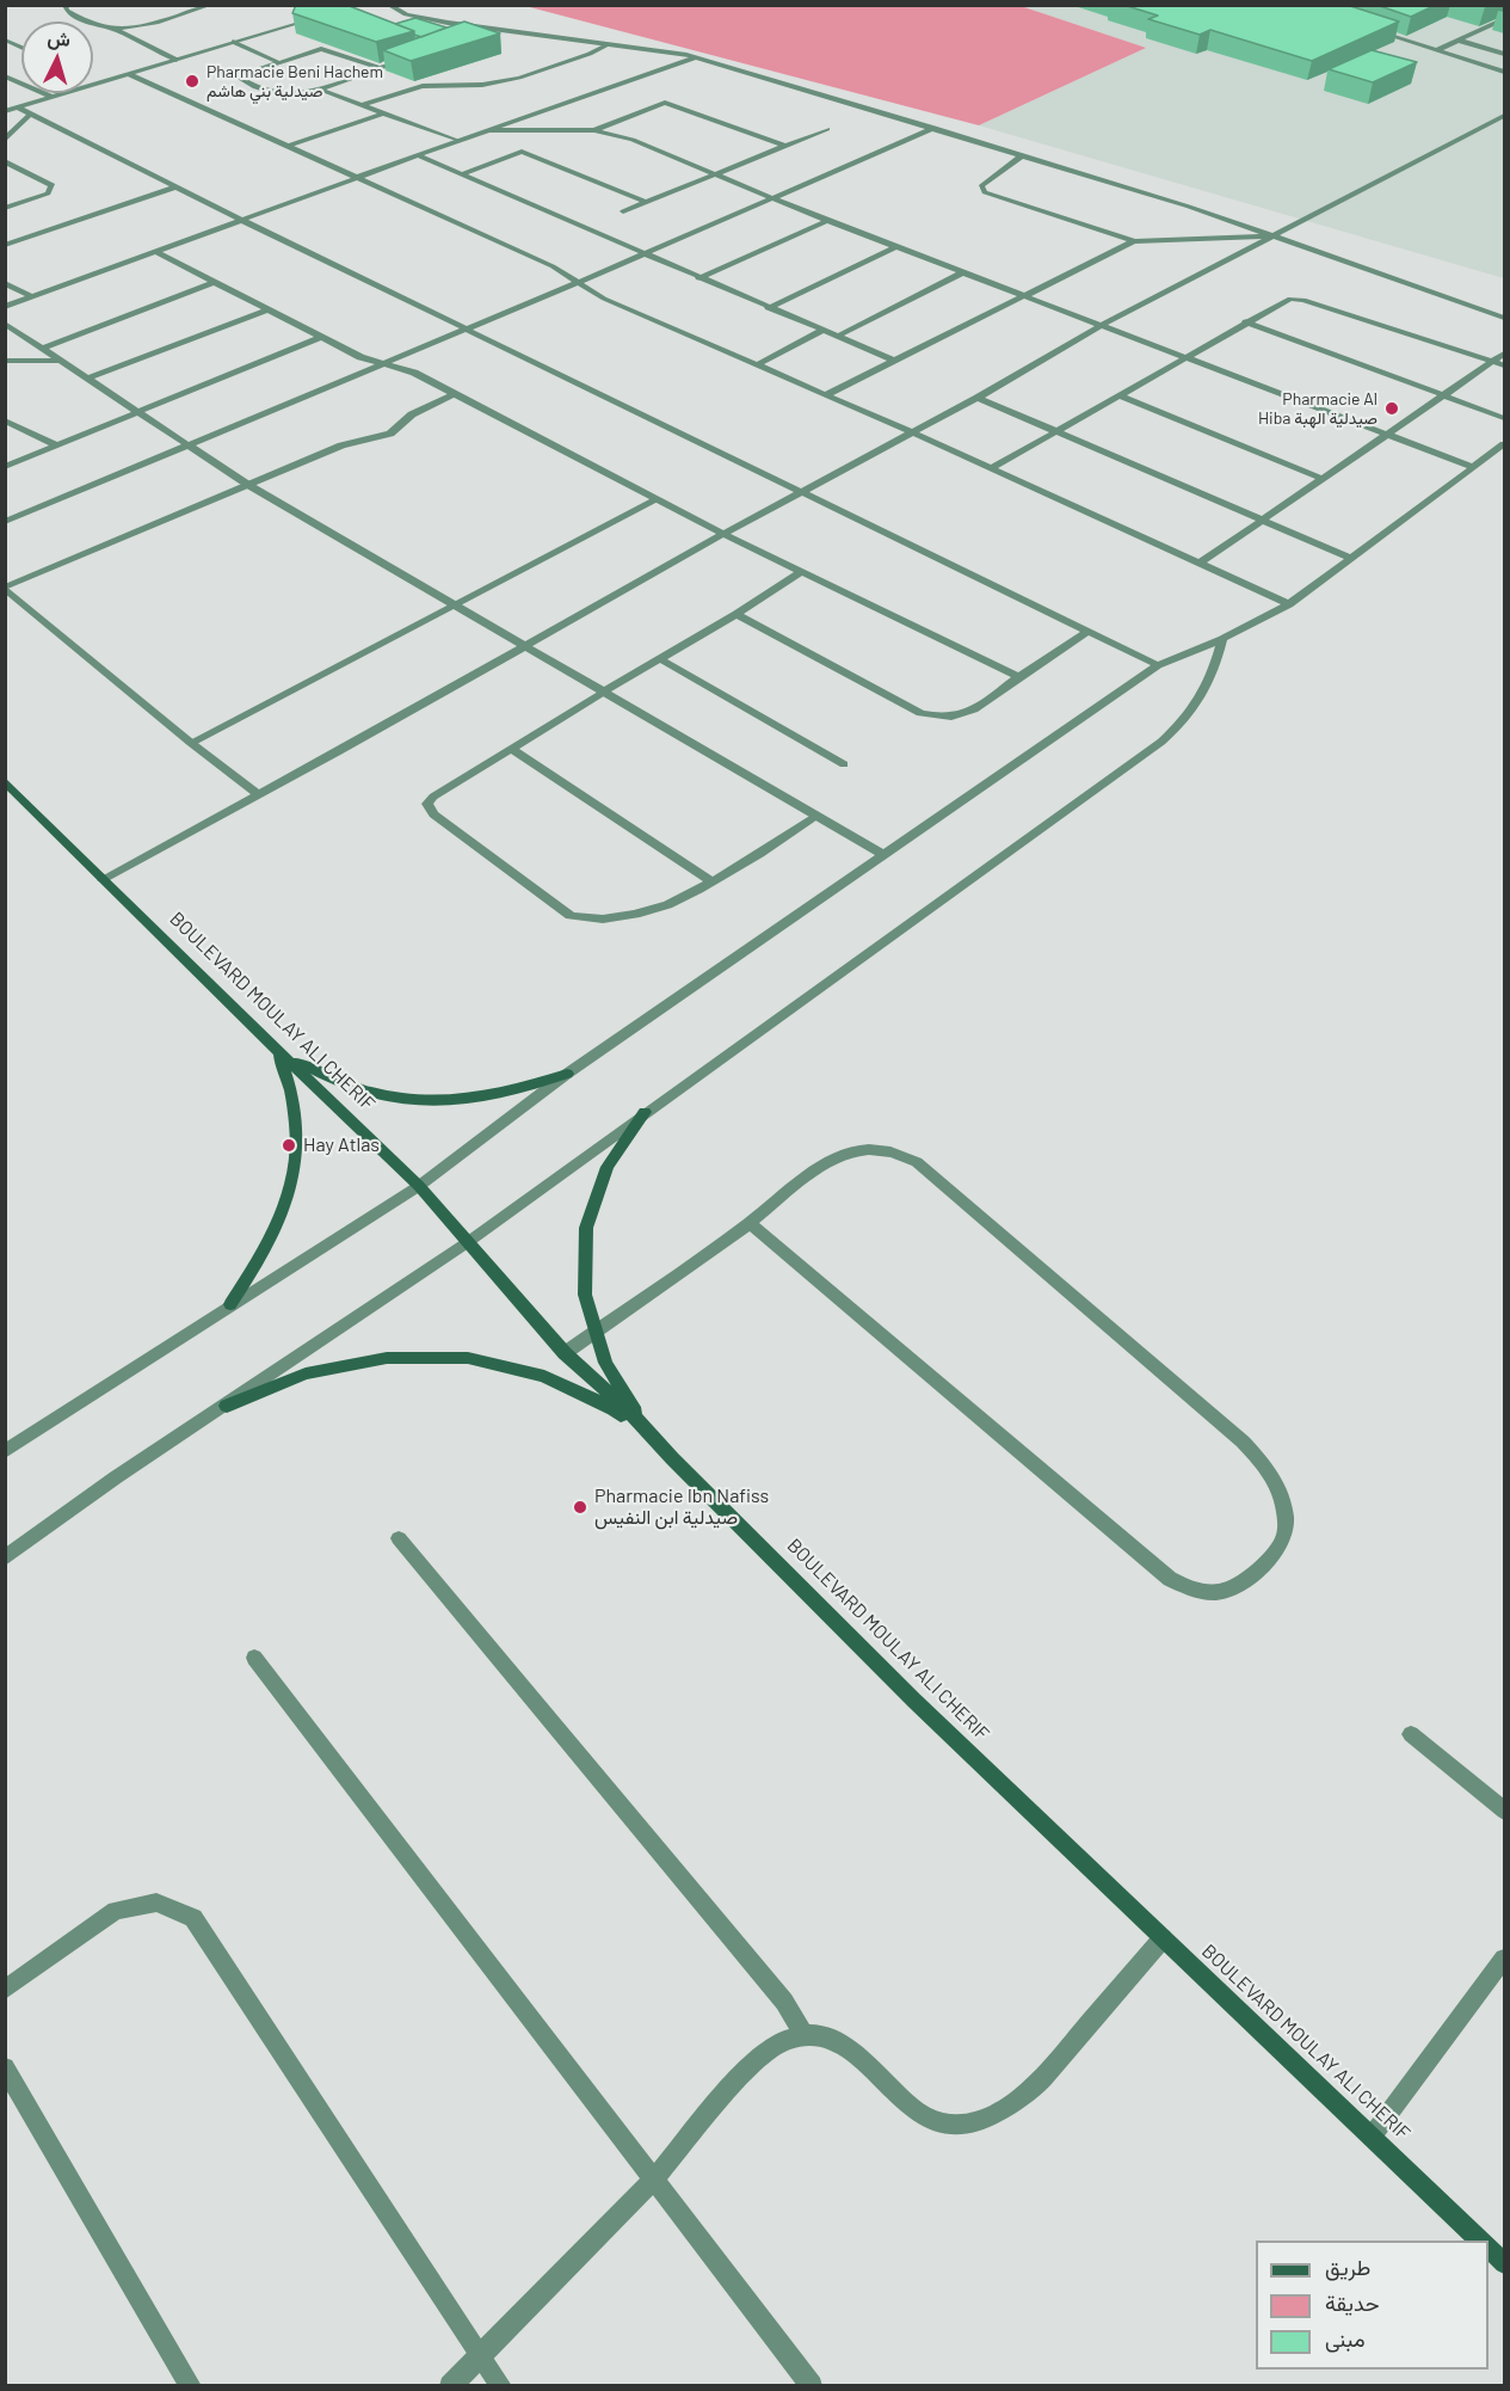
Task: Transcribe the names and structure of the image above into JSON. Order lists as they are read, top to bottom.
{
  "streets": {
    "main road": ["BOULEVARD MOULAY ALI CHERIF"]
  },
  "places": [
    "Pharmacie Beni Hachem صيدلية بني هاشم",
    "Pharmacie Al Hiba صيدلية الهبة",
    "Hay Atlas",
    "Pharmacie Ibn Nafiss صيدلية ابن النفيس"
  ],
  "legend": ["طريق", "حديقة", "مبنى"],
  "north": "top"
}
